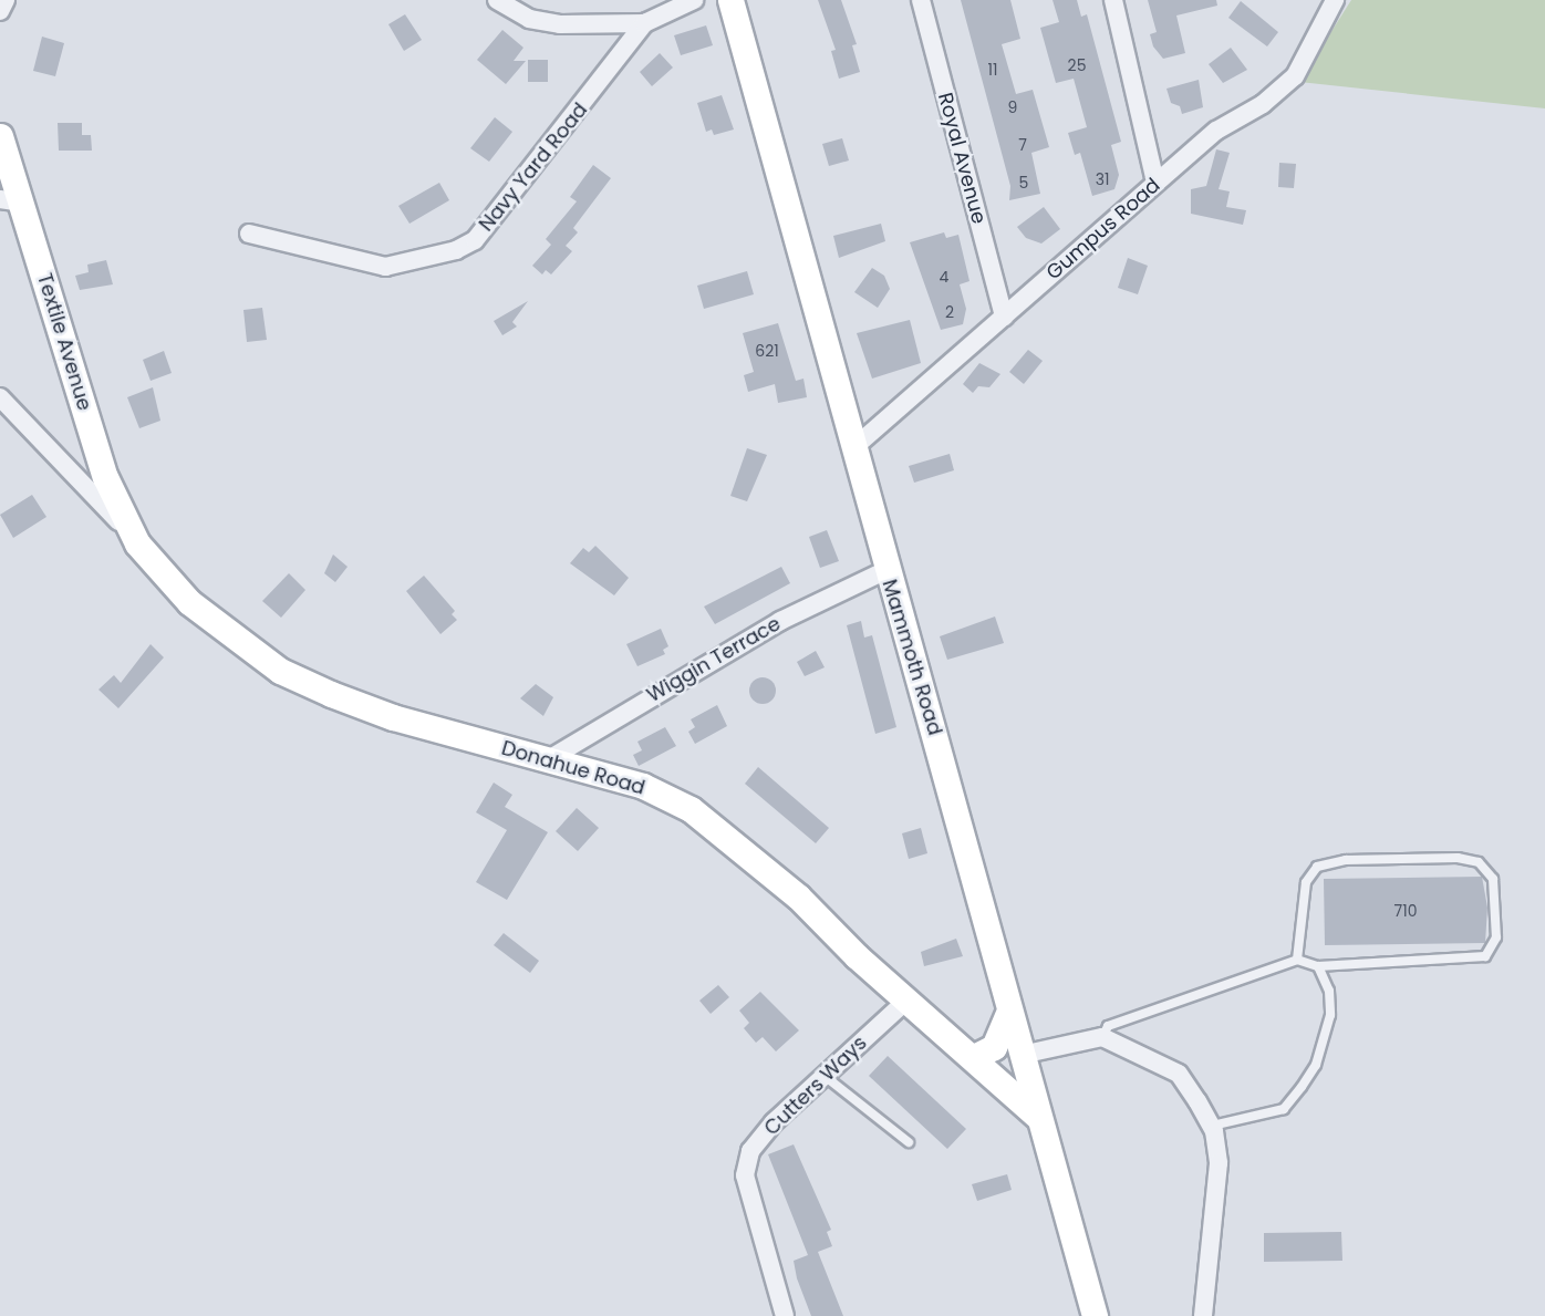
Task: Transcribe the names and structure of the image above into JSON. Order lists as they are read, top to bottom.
{
  "streets": {
    "main road": ["Textile Avenue", "Mammoth Road", "Donahue Road"],
    "street": [
      "Royal Avenue",
      "Navy Yard Road",
      "Gumpus Road",
      "Wiggin Terrace",
      "Cutters Ways"
    ]
  },
  "crossings": [
    ["Royal Avenue", "Gumpus Road"],
    ["Gumpus Road", "Mammoth Road"],
    ["Textile Avenue", "Donahue Road"],
    ["Mammoth Road", "Wiggin Terrace"],
    ["Mammoth Road", "Donahue Road"],
    ["Wiggin Terrace", "Donahue Road"],
    ["Donahue Road", "Cutters Ways"]
  ],
  "house_numbers": [
    "25",
    "11",
    "9",
    "7",
    "31",
    "5",
    "4",
    "2",
    "621",
    "710"
  ]
}
